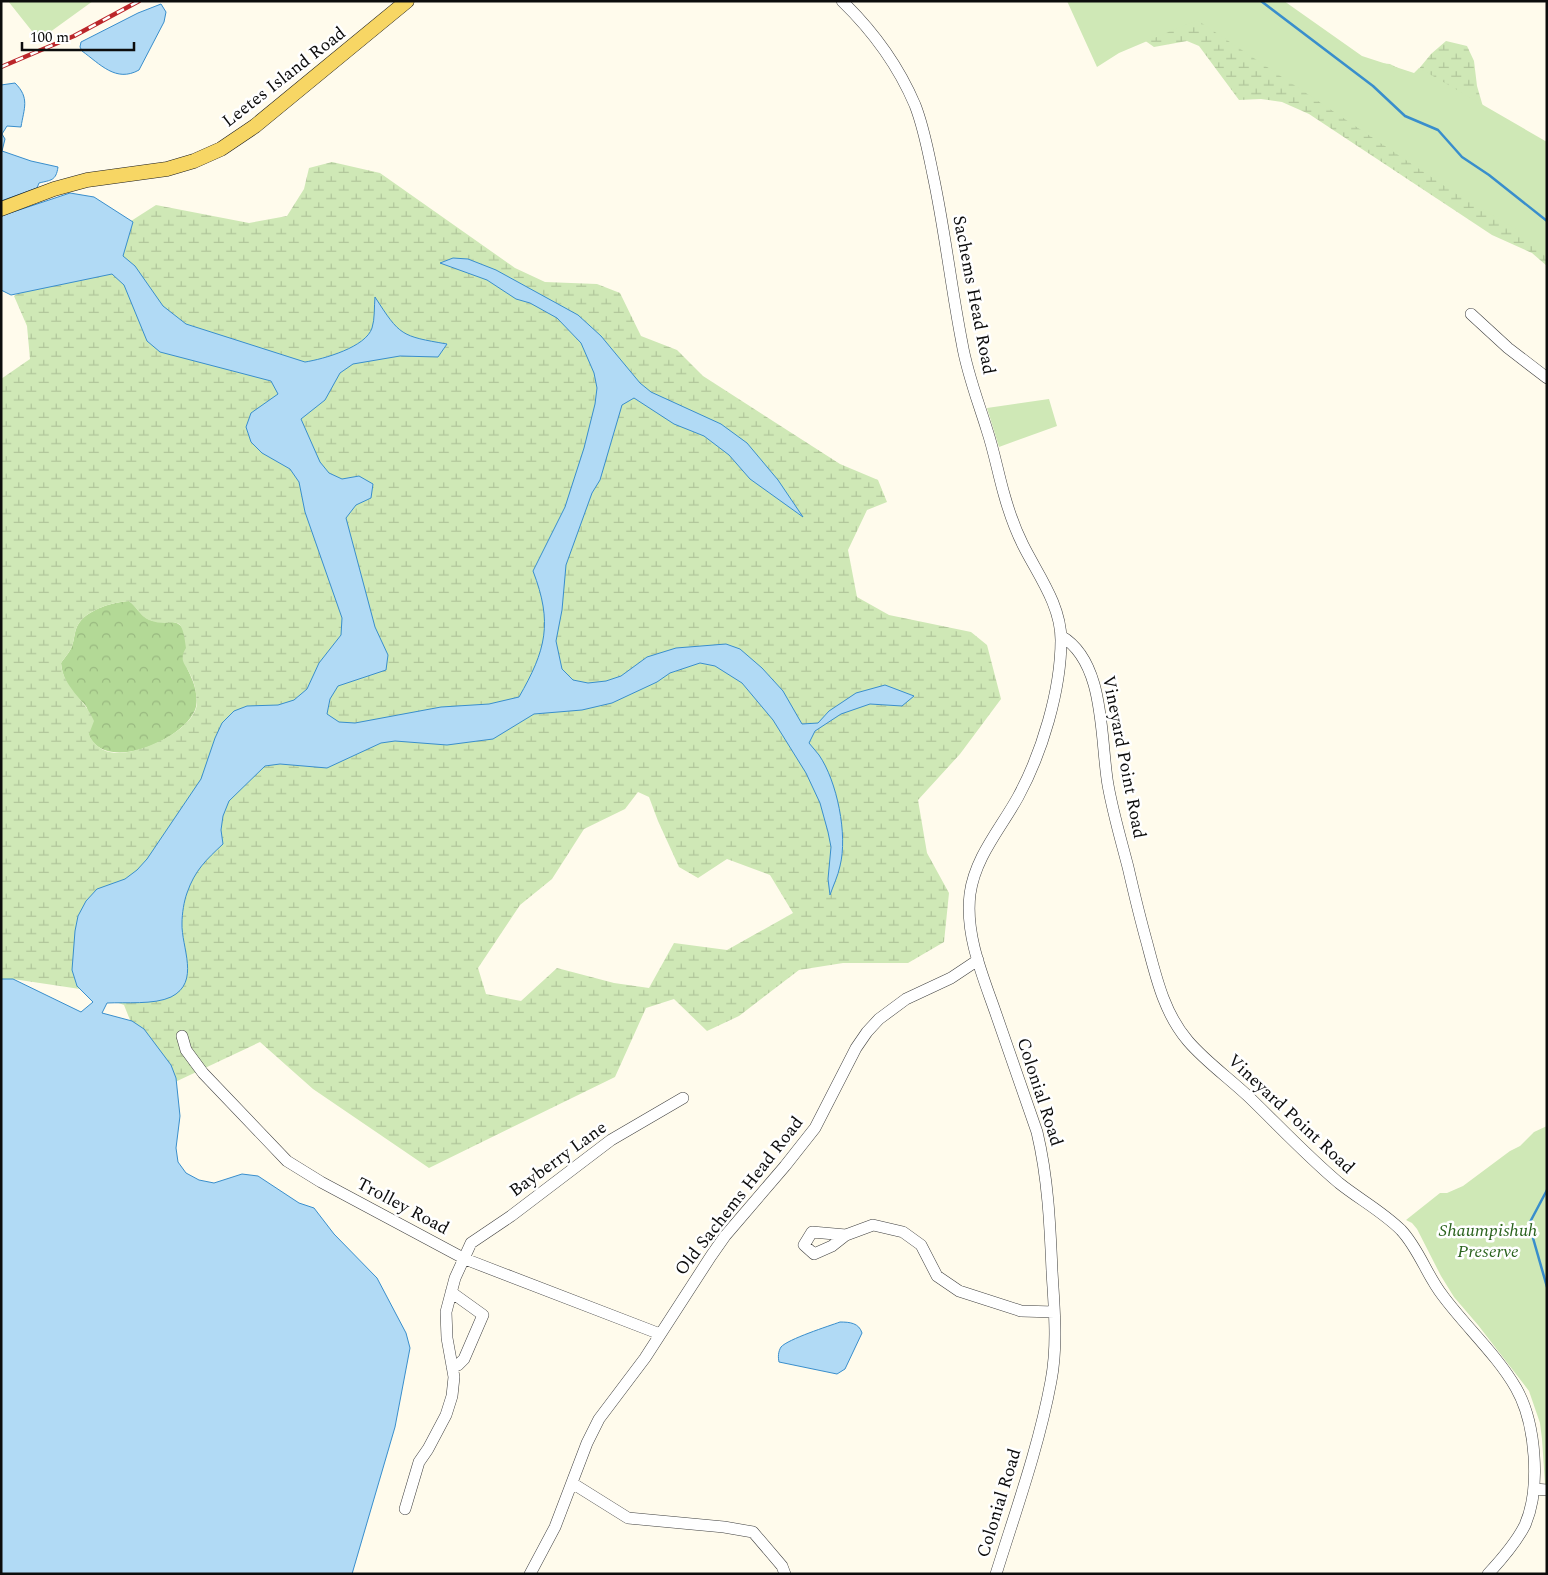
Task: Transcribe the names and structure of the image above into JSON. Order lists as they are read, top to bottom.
{
  "streets": {
    "main road": ["Leetes Island Road"],
    "street": [
      "Sachems Head Road",
      "Vineyard Point Road",
      "Colonial Road",
      "Bayberry Lane",
      "Old Sachems Head Road",
      "Trolley Road"
    ]
  },
  "crossings": [
    ["Sachems Head Road", "Vineyard Point Road"],
    ["Sachems Head Road", "Colonial Road"],
    ["Vineyard Point Road", "Colonial Road"],
    ["Colonial Road", "Old Sachems Head Road"],
    ["Bayberry Lane", "Trolley Road"],
    ["Old Sachems Head Road", "Trolley Road"]
  ],
  "parks": ["Shaumpishuh Preserve"],
  "scale_bar": "100 m"
}
